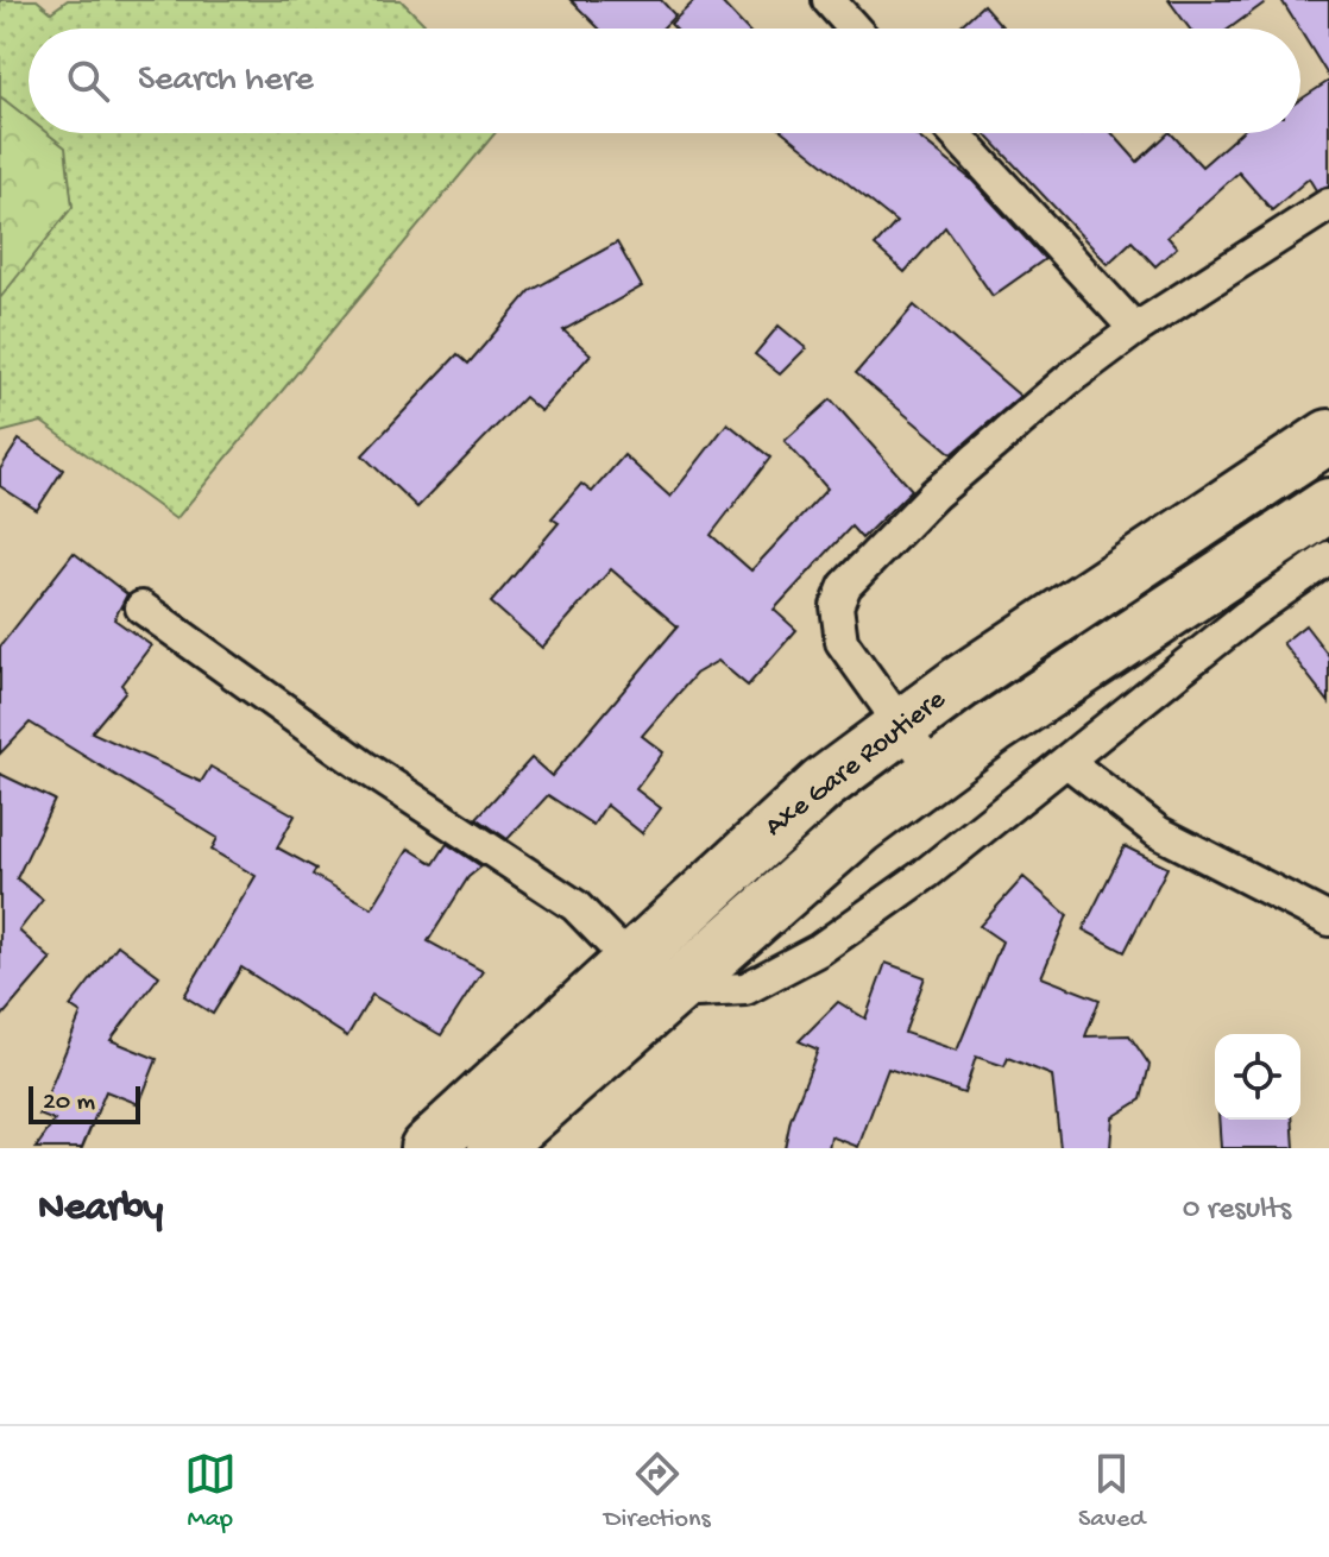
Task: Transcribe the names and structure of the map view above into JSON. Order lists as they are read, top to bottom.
{
  "streets": {
    "highway": ["Axe Gare Routiere"]
  },
  "scale_bar": "20 m",
  "page": {
    "search": "Search here",
    "scale": "20 m",
    "heading": ["Nearby", "0 results"],
    "nav": ["Map", "Directions", "Saved"]
  }
}
